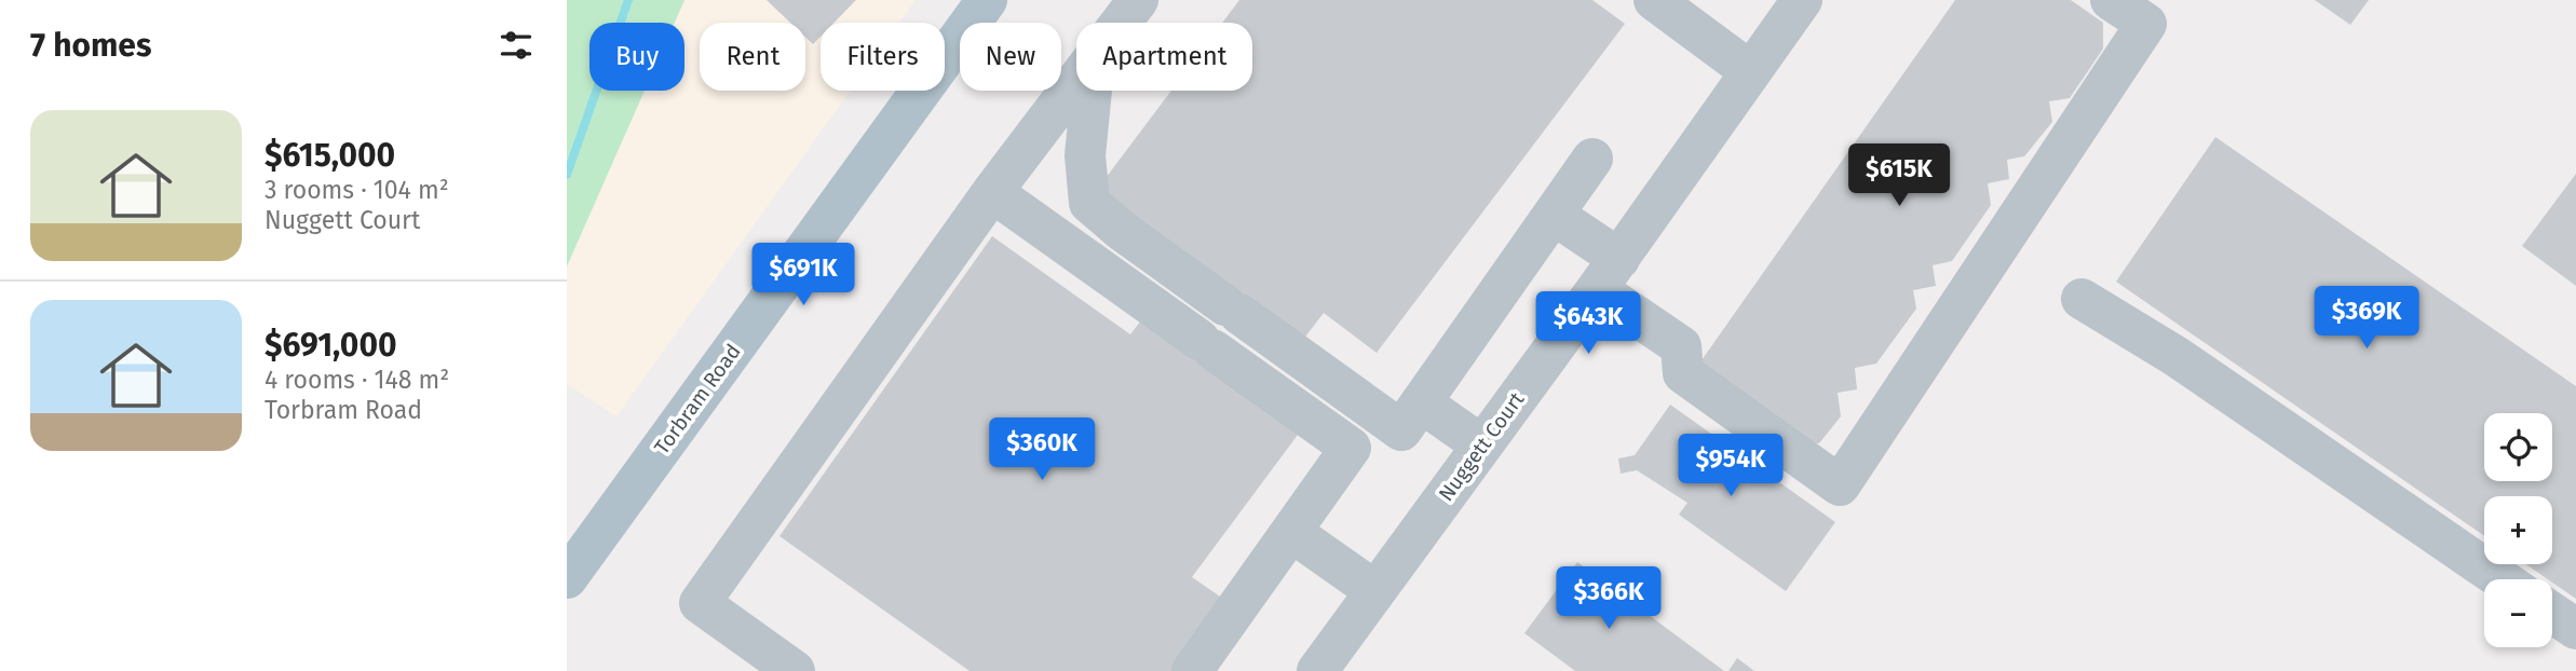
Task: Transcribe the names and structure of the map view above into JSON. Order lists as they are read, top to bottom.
{
  "streets": {
    "main road": ["Torbram Road"],
    "street": ["Nuggett Court"]
  },
  "page": {
    "heading": "7 homes",
    "chip": [
      "Buy",
      "Rent",
      "Filters",
      "New",
      "Apartment"
    ],
    "list": [
      {
        "name": "$615,000",
        "note": "3 rooms · 104 m² · Nuggett Court"
      },
      {
        "name": "$691,000",
        "note": "4 rooms · 148 m² · Torbram Road"
      }
    ],
    "price": [
      "$615K",
      "$691K",
      "$369K",
      "$643K",
      "$360K",
      "$954K",
      "$366K"
    ],
    "map_buttons": ["+", "−"]
  }
}
